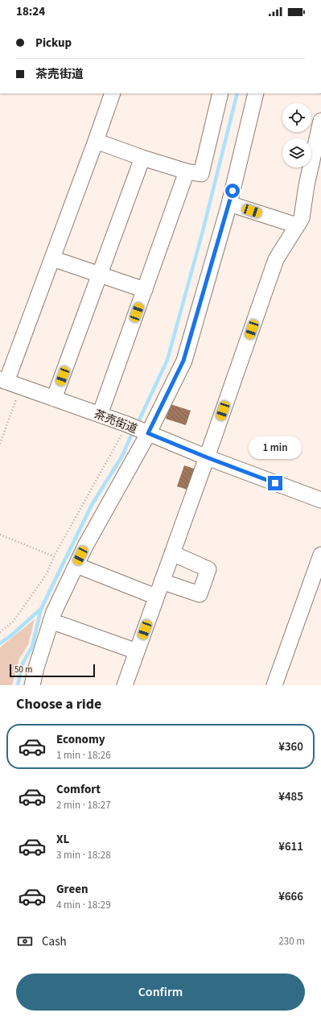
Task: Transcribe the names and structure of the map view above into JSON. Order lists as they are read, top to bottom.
{
  "streets": {
    "street": ["茶売街道"]
  },
  "scale_bar": "50 m",
  "page": {
    "status": "18:24",
    "banner": ["Pickup", "茶売街道"],
    "bubble": "1 min",
    "scale": "50 m",
    "heading": "Choose a ride",
    "list": [
      {
        "name": "Economy",
        "note": "1 min · 18:26",
        "value": "¥360"
      },
      {
        "name": "Comfort",
        "note": "2 min · 18:27",
        "value": "¥485"
      },
      {
        "name": "XL",
        "note": "3 min · 18:28",
        "value": "¥611"
      },
      {
        "name": "Green",
        "note": "4 min · 18:29",
        "value": "¥666"
      }
    ],
    "pay": ["Cash", "230 m"],
    "buttons": "Confirm"
  }
}
